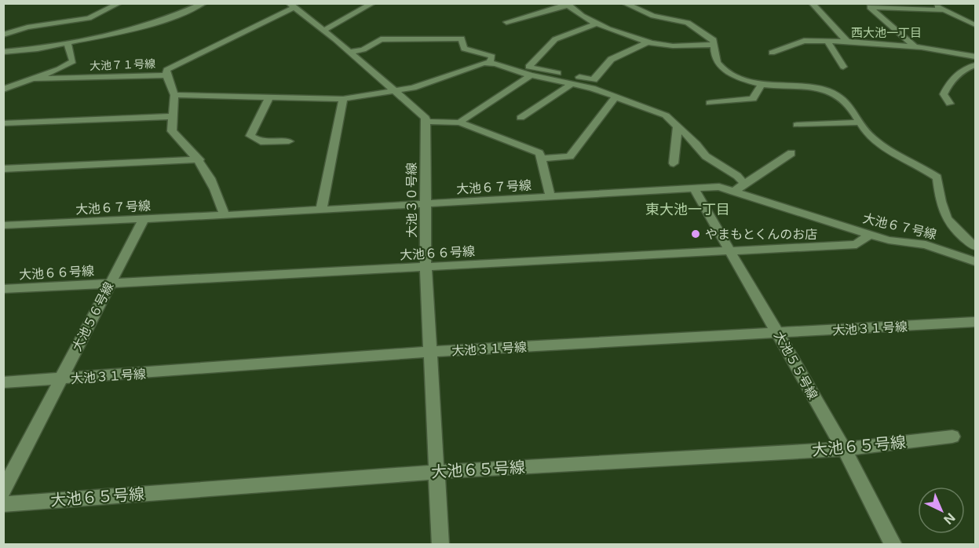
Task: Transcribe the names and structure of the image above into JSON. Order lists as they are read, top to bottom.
{
  "streets": {
    "street": [
      "大池７１号線",
      "大池６７号線",
      "大池３０号線",
      "大池６６号線",
      "大池５６号線",
      "大池３１号線",
      "大池５５号線",
      "大池６５号線"
    ]
  },
  "crossings": [
    ["大池７１号線", "大池６７号線"],
    ["大池６７号線", "大池３０号線"],
    ["大池６７号線", "大池６６号線"],
    ["大池６７号線", "大池５６号線"],
    ["大池６７号線", "大池５５号線"],
    ["大池３０号線", "大池６６号線"],
    ["大池３０号線", "大池３１号線"],
    ["大池３０号線", "大池６５号線"],
    ["大池６６号線", "大池５６号線"],
    ["大池６６号線", "大池５５号線"],
    ["大池５６号線", "大池３１号線"],
    ["大池３１号線", "大池５５号線"],
    ["大池５５号線", "大池６５号線"]
  ],
  "districts": ["西大池一丁目", "東大池一丁目"],
  "places": ["やまもとくんのお店"],
  "north": "bottom right"
}
